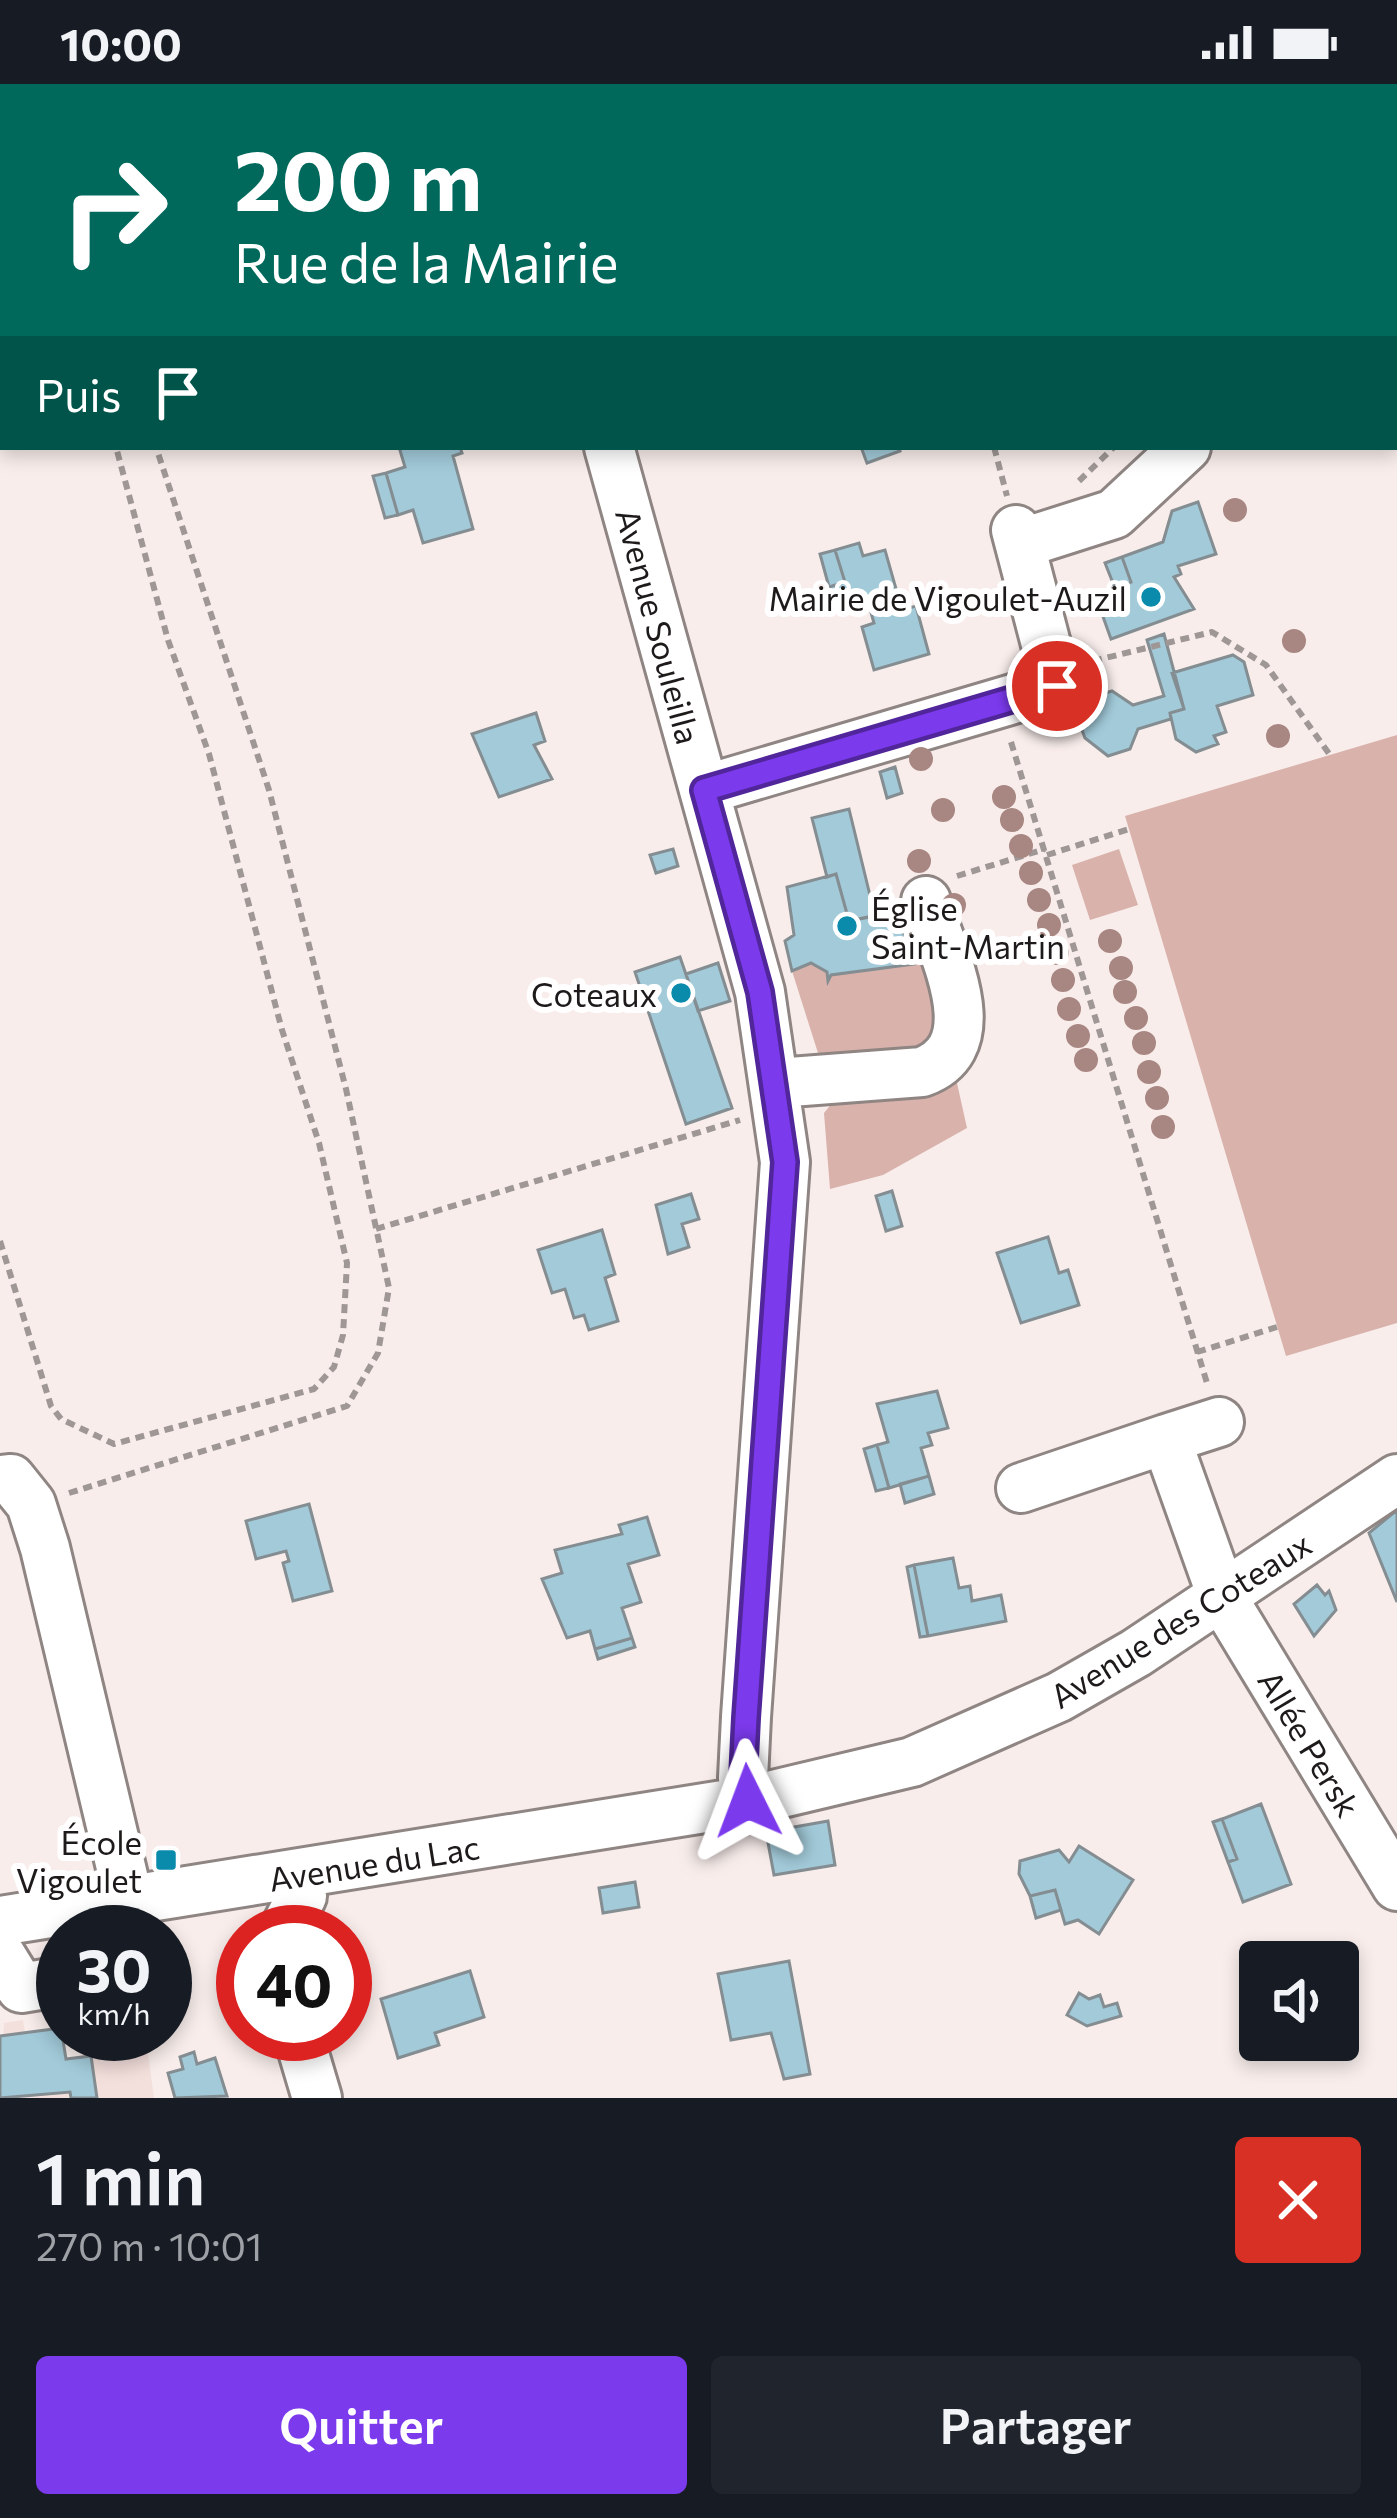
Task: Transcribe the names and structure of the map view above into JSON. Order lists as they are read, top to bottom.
{
  "streets": {
    "street": [
      "Avenue Souleilla",
      "Avenue des Coteaux",
      "Allée Persk",
      "Avenue du Lac"
    ]
  },
  "crossings": [
    ["Avenue Souleilla", "Avenue des Coteaux"],
    ["Avenue Souleilla", "Avenue du Lac"],
    ["Avenue des Coteaux", "Allée Persk"],
    ["Avenue des Coteaux", "Avenue du Lac"]
  ],
  "places": {
    "other": ["Mairie de Vigoulet-Auzil", "Église Saint-Martin", "Coteaux"],
    "transit": ["École Vigoulet"]
  },
  "page": {
    "status": "10:00",
    "turn": ["200 m", "Rue de la Mairie"],
    "then": "Puis",
    "speed": "30 km/h",
    "limit": "40",
    "heading": ["1 min", "270 m · 10:01"],
    "buttons": ["Quitter", "Partager"]
  }
}
